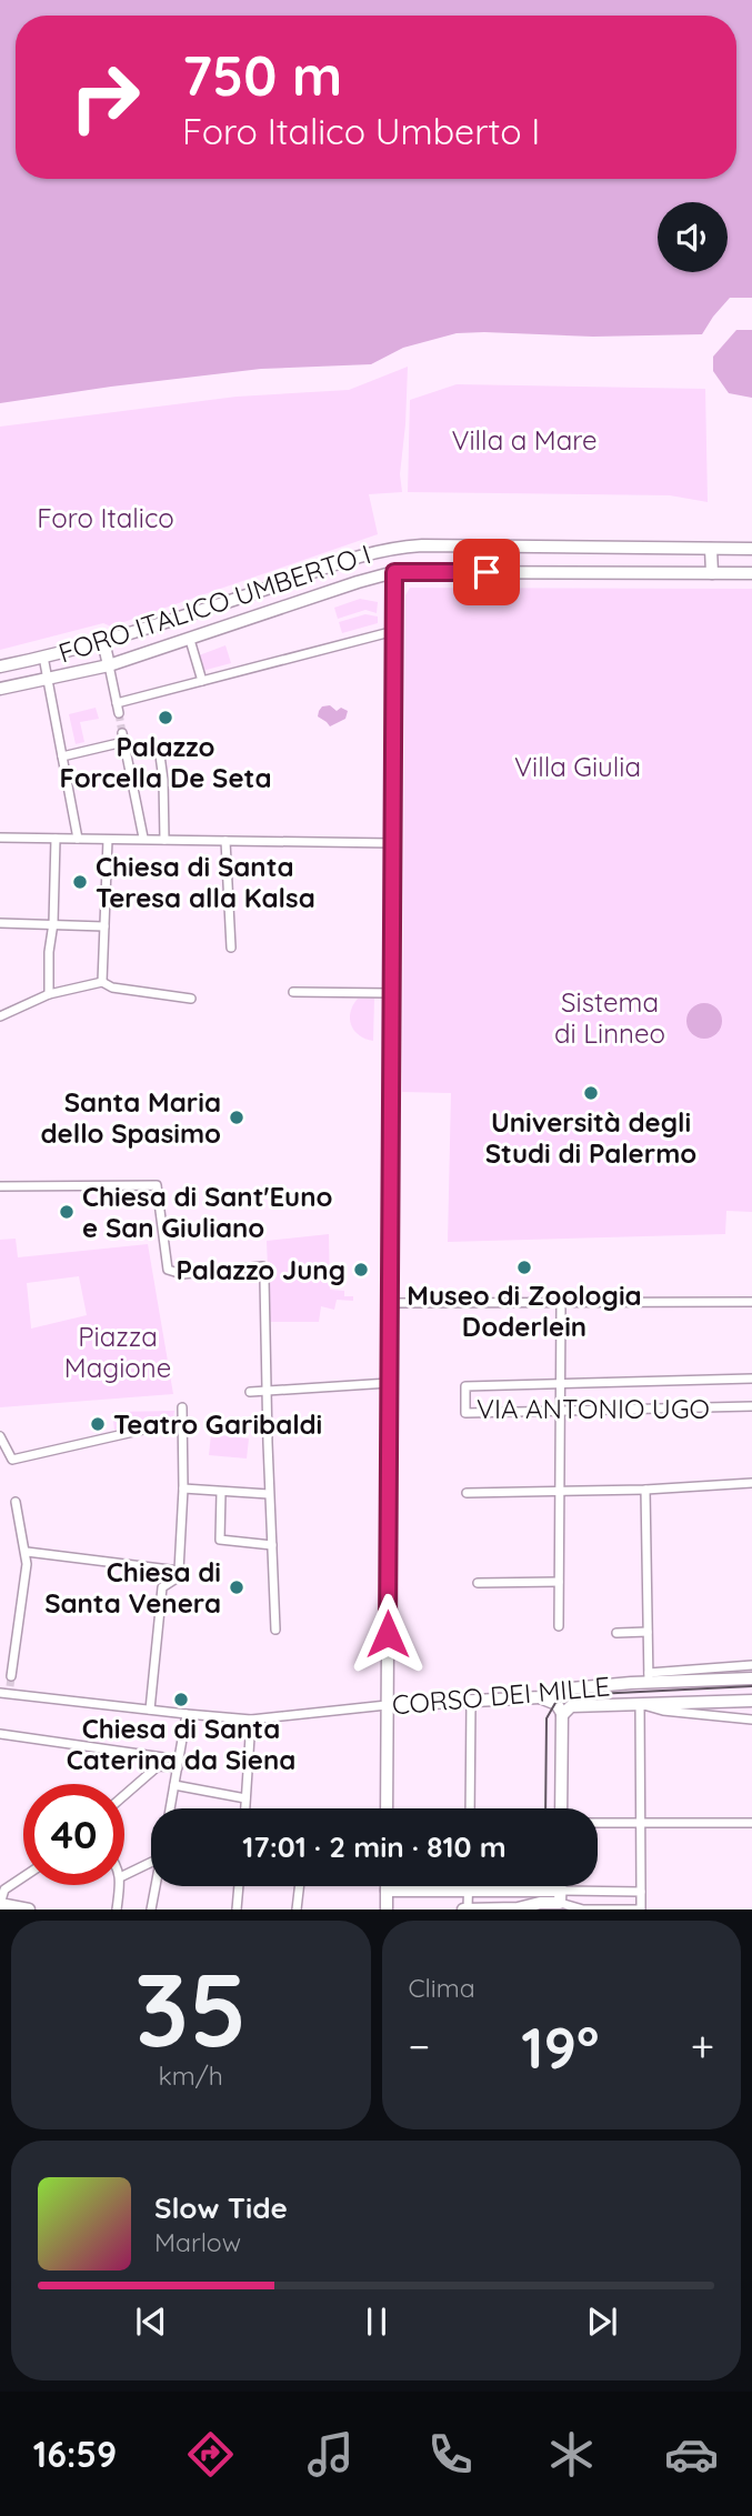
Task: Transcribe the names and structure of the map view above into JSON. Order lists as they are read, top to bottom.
{
  "streets": {
    "street": ["FORO ITALICO UMBERTO I", "VIA ANTONIO UGO", "CORSO DEI MILLE"]
  },
  "parks": [
    "Villa a Mare",
    "Foro Italico",
    "Villa Giulia",
    "Sistema di Linneo",
    "Piazza Magione"
  ],
  "places": [
    "Palazzo Forcella De Seta",
    "Chiesa di Santa Teresa alla Kalsa",
    "Università degli Studi di Palermo",
    "Santa Maria dello Spasimo",
    "Chiesa di Sant'Euno e San Giuliano",
    "Museo di Zoologia Doderlein",
    "Palazzo Jung",
    "Teatro Garibaldi",
    "Chiesa di Santa Venera",
    "Chiesa di Santa Caterina da Siena"
  ],
  "page": {
    "turn": ["750 m", "Foro Italico Umberto I"],
    "limit": "40",
    "trip": "17:01 · 2 min · 810 m",
    "tile": [
      ["35", "km/h"],
      "Clima"
    ],
    "heat": ["−", "19°", "+"],
    "song": ["Slow Tide", "Marlow"],
    "tabs": "16:59"
  }
}
